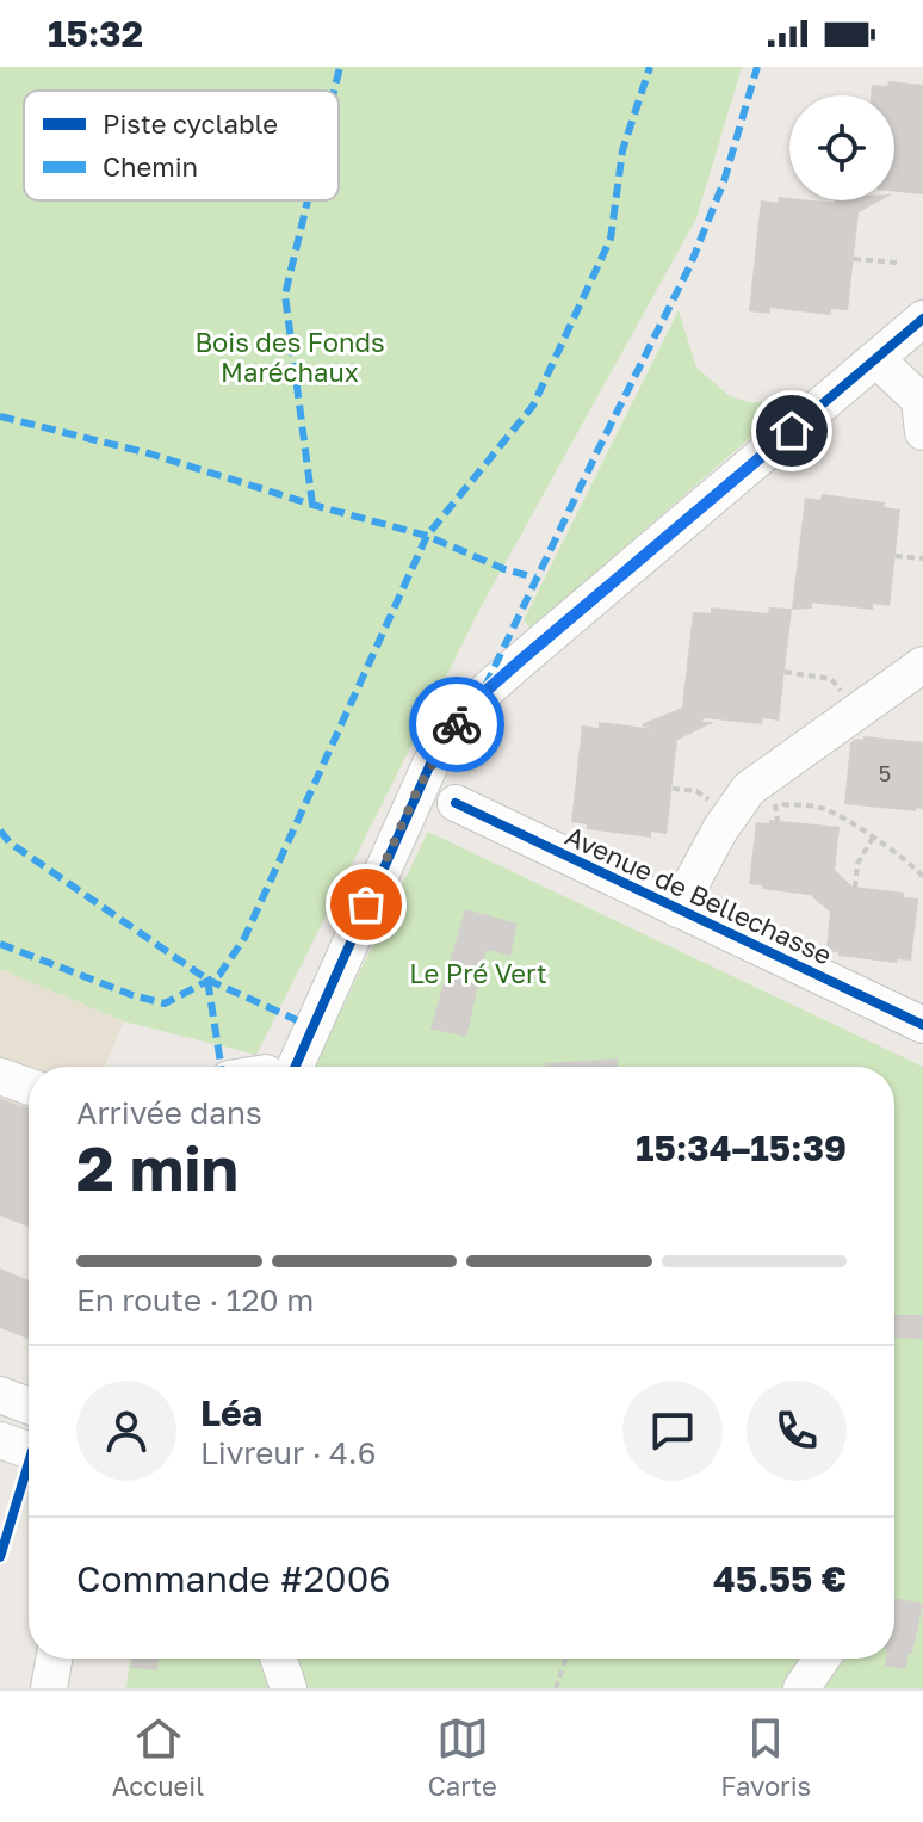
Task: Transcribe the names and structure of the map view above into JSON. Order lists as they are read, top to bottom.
{
  "streets": {
    "street": ["Avenue de Bellechasse"]
  },
  "parks": ["Bois des Fonds Maréchaux", "Le Pré Vert"],
  "house_numbers": ["5"],
  "legend": ["Piste cyclable", "Chemin"],
  "page": {
    "status": "15:32",
    "heading": ["2 min", "Arrivée dans", "15:34–15:39"],
    "panel": [
      "Léa",
      "Livreur · 4.6",
      "Commande #2006",
      "45.55 €"
    ],
    "bar": "En route · 120 m",
    "tabs": ["Accueil", "Carte", "Favoris"]
  }
}
